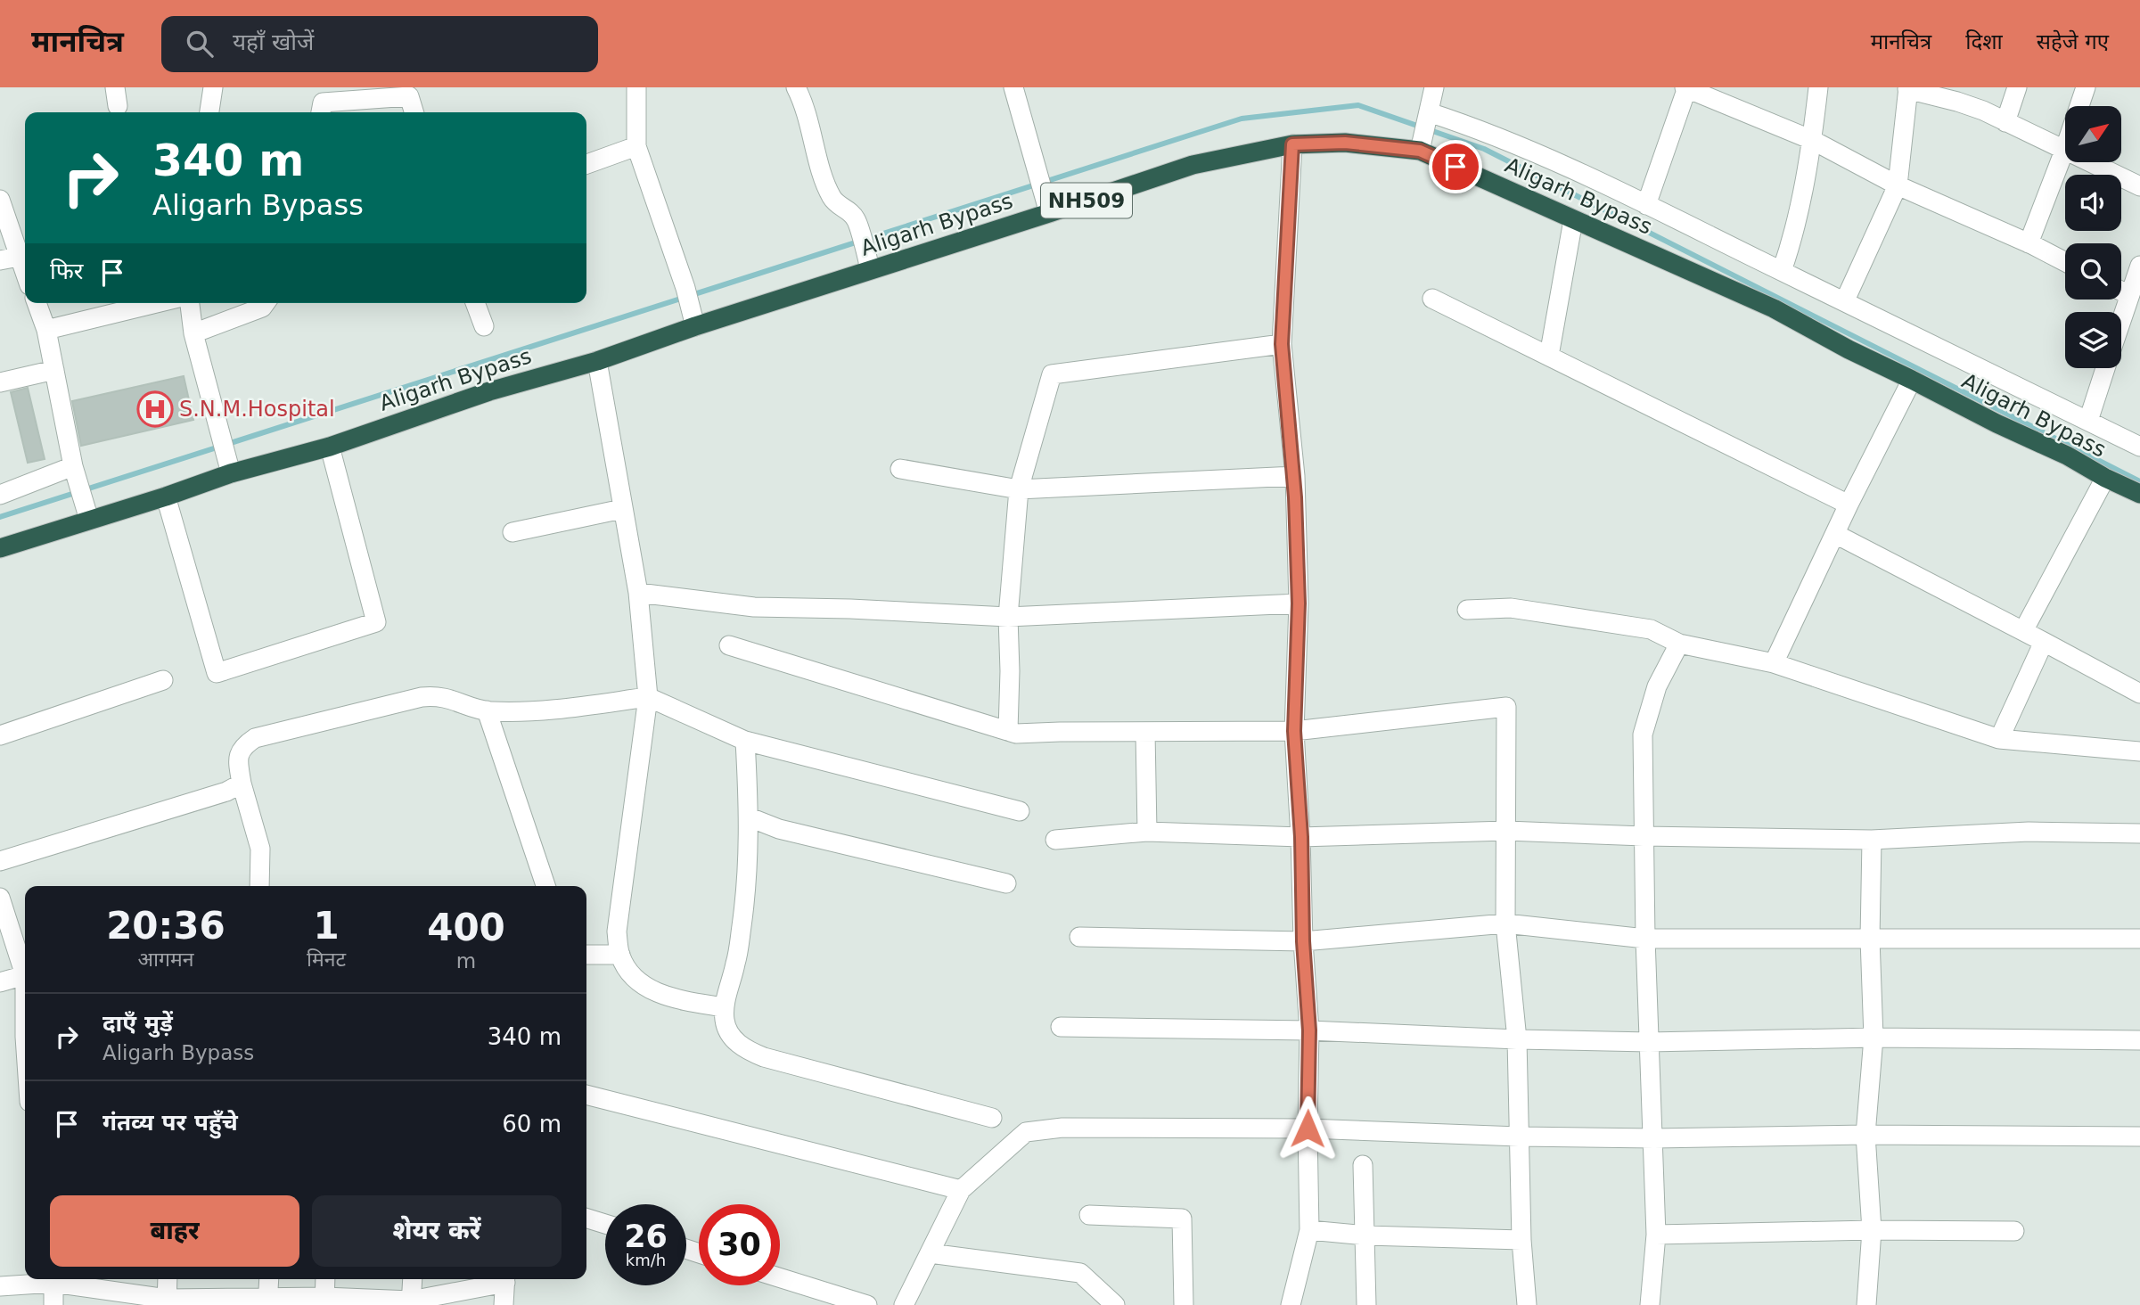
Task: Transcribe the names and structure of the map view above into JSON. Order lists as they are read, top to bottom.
{
  "streets": {
    "highway": ["Aligarh Bypass", "NH509"]
  },
  "places": {
    "hospital": ["S.N.M.Hospital"]
  },
  "north": "top right",
  "page": {
    "header": "मानचित्र",
    "search": "यहाँ खोजें",
    "nav": ["मानचित्र", "दिशा", "सहेजे गए"],
    "turn": ["340 m", "Aligarh Bypass"],
    "then": "फिर",
    "eta": [
      "20:36",
      "आगमन",
      "1",
      "मिनट",
      "400",
      "m"
    ],
    "list": [
      {
        "name": "दाएँ मुड़ें",
        "note": "Aligarh Bypass",
        "value": "340 m"
      },
      {
        "name": "गंतव्य पर पहुँचे",
        "value": "60 m"
      }
    ],
    "buttons": ["बाहर", "शेयर करें"],
    "speed": "26 km/h",
    "limit": "30"
  }
}
